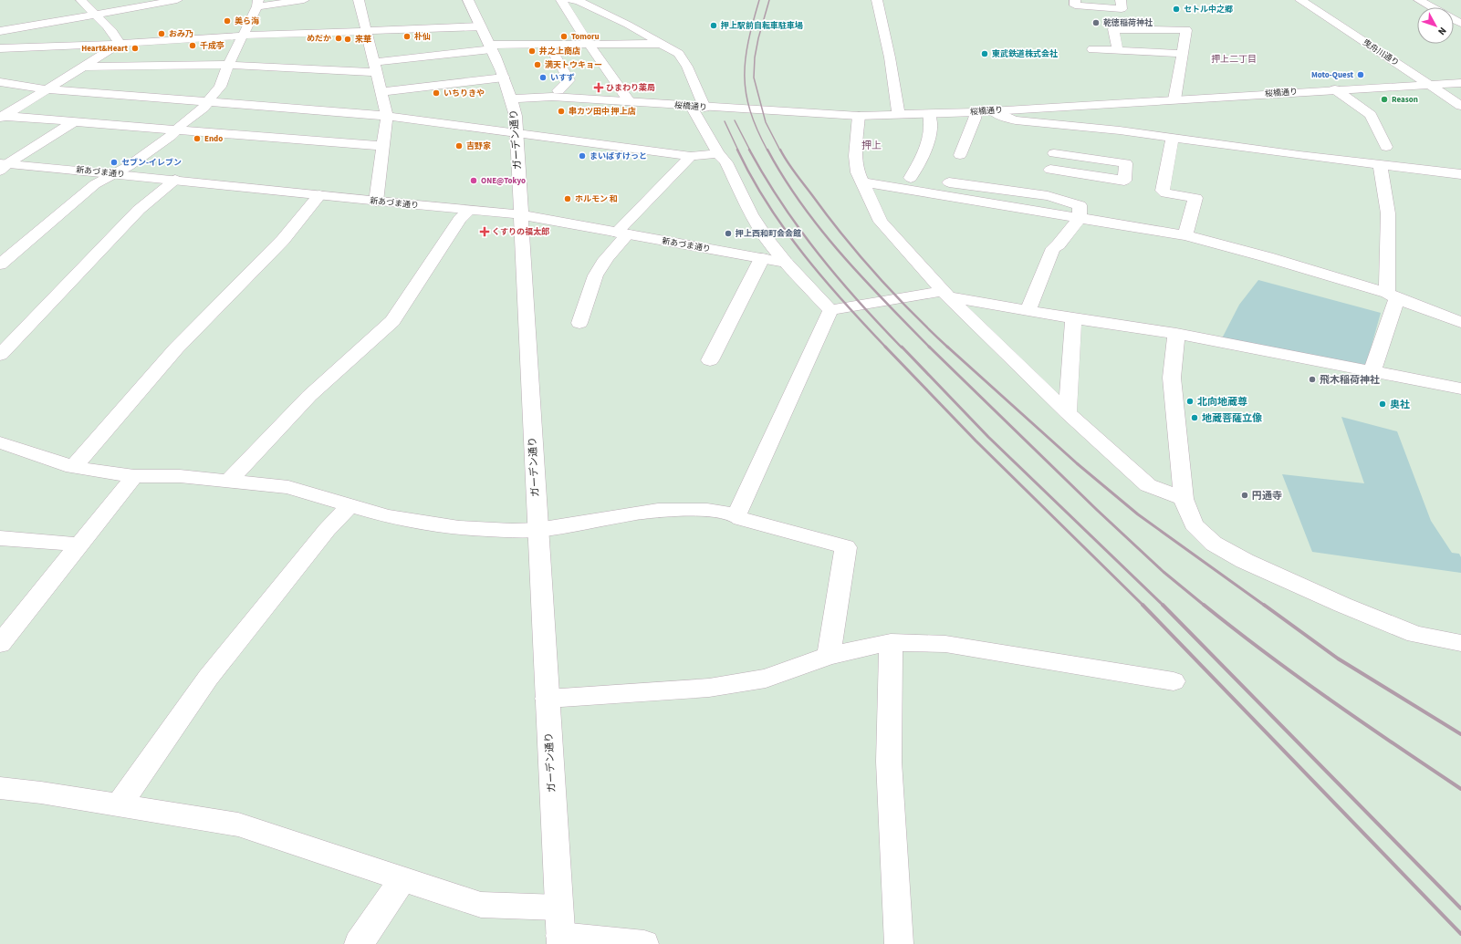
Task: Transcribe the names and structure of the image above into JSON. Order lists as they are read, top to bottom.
{
  "streets": {
    "street": [
      "曳舟川通り",
      "桜橋通り",
      "ガーデン通り",
      "新あづま通り"
    ]
  },
  "crossings": [
    ["曳舟川通り", "桜橋通り"],
    ["桜橋通り", "ガーデン通り"],
    ["ガーデン通り", "新あづま通り"]
  ],
  "districts": ["押上二丁目", "押上"],
  "places": {
    "other": [
      "セトル中之郷",
      "美ら海",
      "乾徳稲荷神社",
      "押上駅前自転車駐車場",
      "おみ乃",
      "朴仙",
      "Tomoru",
      "めだか",
      "来華",
      "千成亭",
      "Heart&Heart",
      "井之上商店",
      "東武鉄道株式会社",
      "満天トウキョー",
      "Moto-Quest",
      "いすず",
      "いちりきや",
      "Reason",
      "串カツ田中 押上店",
      "Endo",
      "吉野家",
      "まいばすけっと",
      "セブン-イレブン",
      "ONE@Tokyo",
      "ホルモン 和",
      "押上西和町会会館",
      "飛木稲荷神社",
      "北向地蔵尊",
      "奥社",
      "地蔵菩薩立像",
      "円通寺"
    ],
    "health": ["ひまわり薬局", "くすりの福太郎"]
  },
  "north": "bottom right"
}
